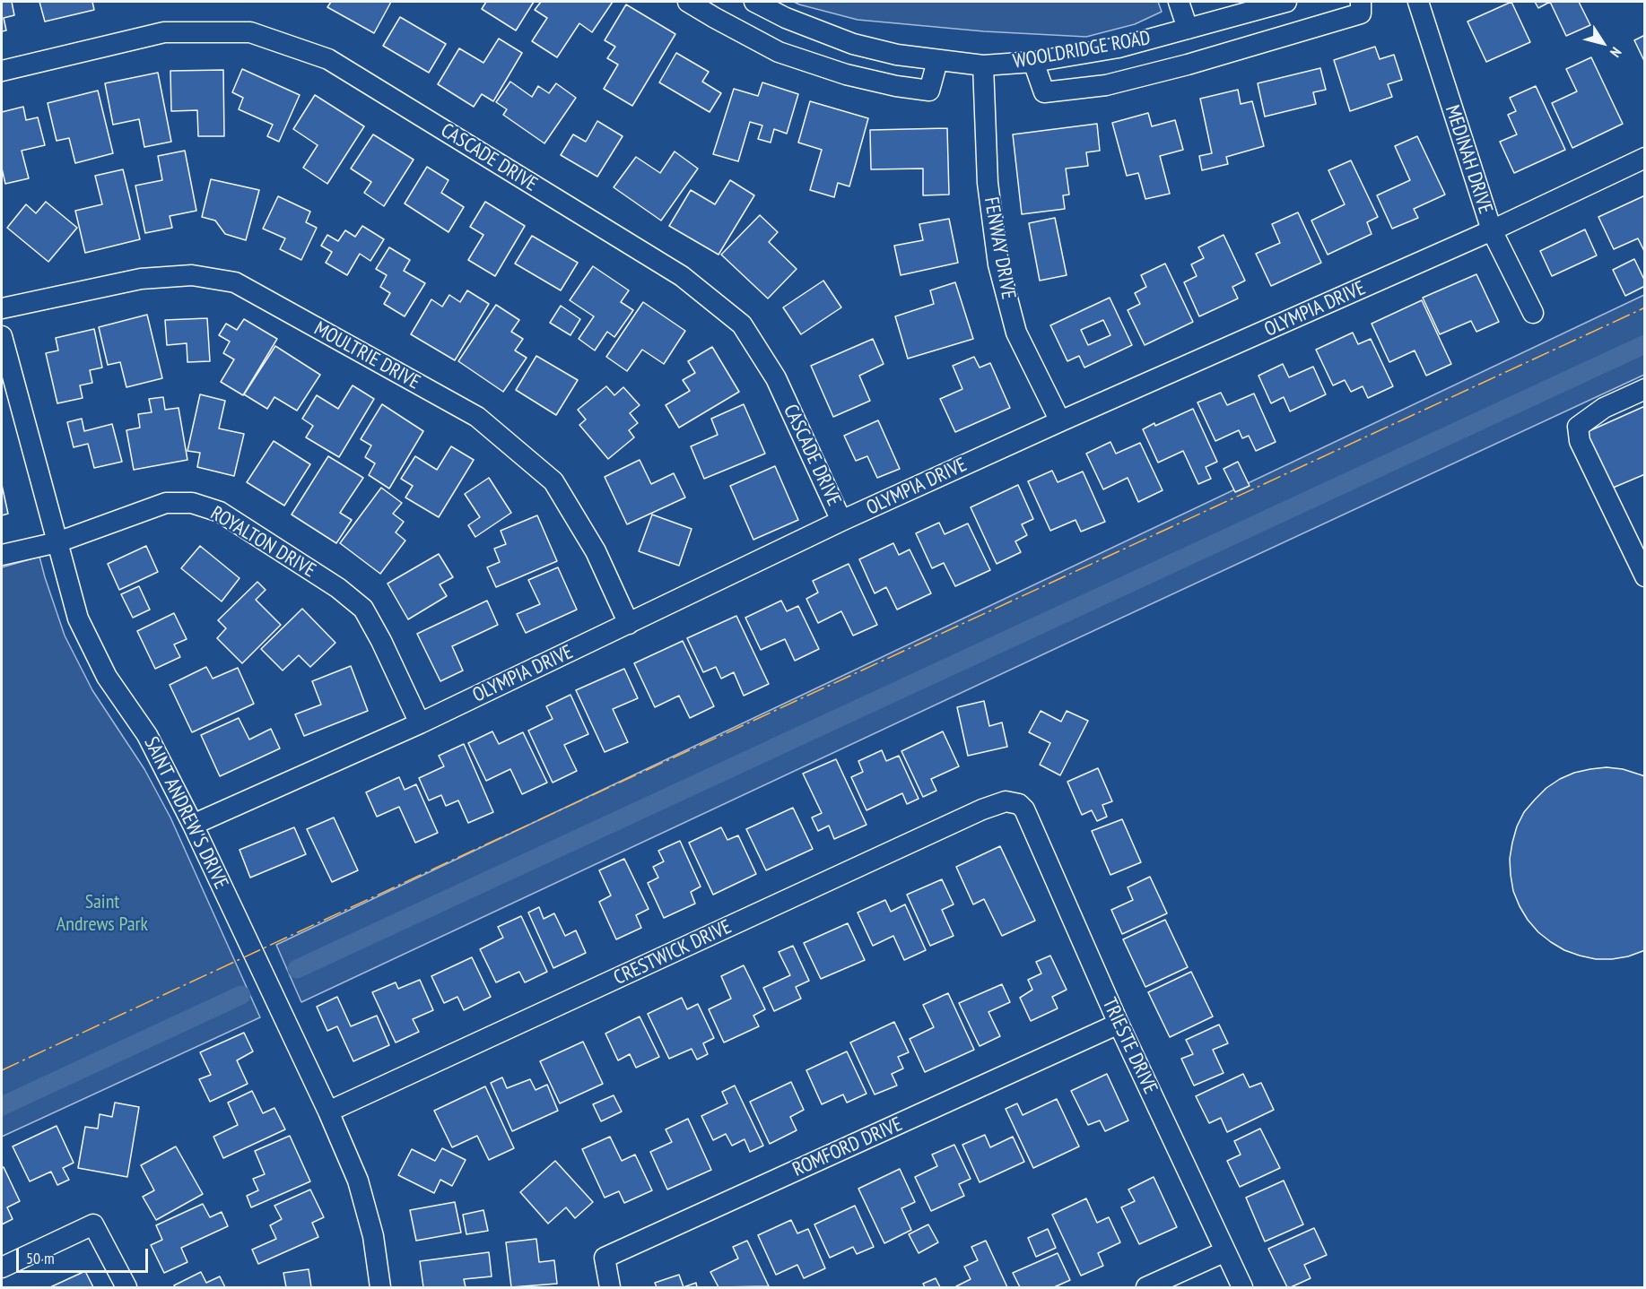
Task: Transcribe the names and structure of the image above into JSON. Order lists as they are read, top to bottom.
{
  "streets": {
    "street": [
      "WOOLDRIDGE ROAD",
      "CASCADE DRIVE",
      "MEDINAH DRIVE",
      "FENWAY DRIVE",
      "OLYMPIA DRIVE",
      "MOULTRIE DRIVE",
      "ROYALTON DRIVE",
      "SAINT ANDREW'S DRIVE",
      "CRESTWICK DRIVE",
      "TRIESTE DRIVE",
      "ROMFORD DRIVE"
    ]
  },
  "crossings": [
    ["WOOLDRIDGE ROAD", "FENWAY DRIVE"],
    ["CASCADE DRIVE", "OLYMPIA DRIVE"],
    ["MEDINAH DRIVE", "OLYMPIA DRIVE"],
    ["FENWAY DRIVE", "OLYMPIA DRIVE"],
    ["OLYMPIA DRIVE", "MOULTRIE DRIVE"],
    ["OLYMPIA DRIVE", "ROYALTON DRIVE"],
    ["OLYMPIA DRIVE", "SAINT ANDREW'S DRIVE"],
    ["ROYALTON DRIVE", "SAINT ANDREW'S DRIVE"],
    ["SAINT ANDREW'S DRIVE", "CRESTWICK DRIVE"],
    ["CRESTWICK DRIVE", "TRIESTE DRIVE"],
    ["TRIESTE DRIVE", "ROMFORD DRIVE"]
  ],
  "parks": ["Saint Andrews Park"],
  "scale_bar": "50 m",
  "north": "bottom right"
}
